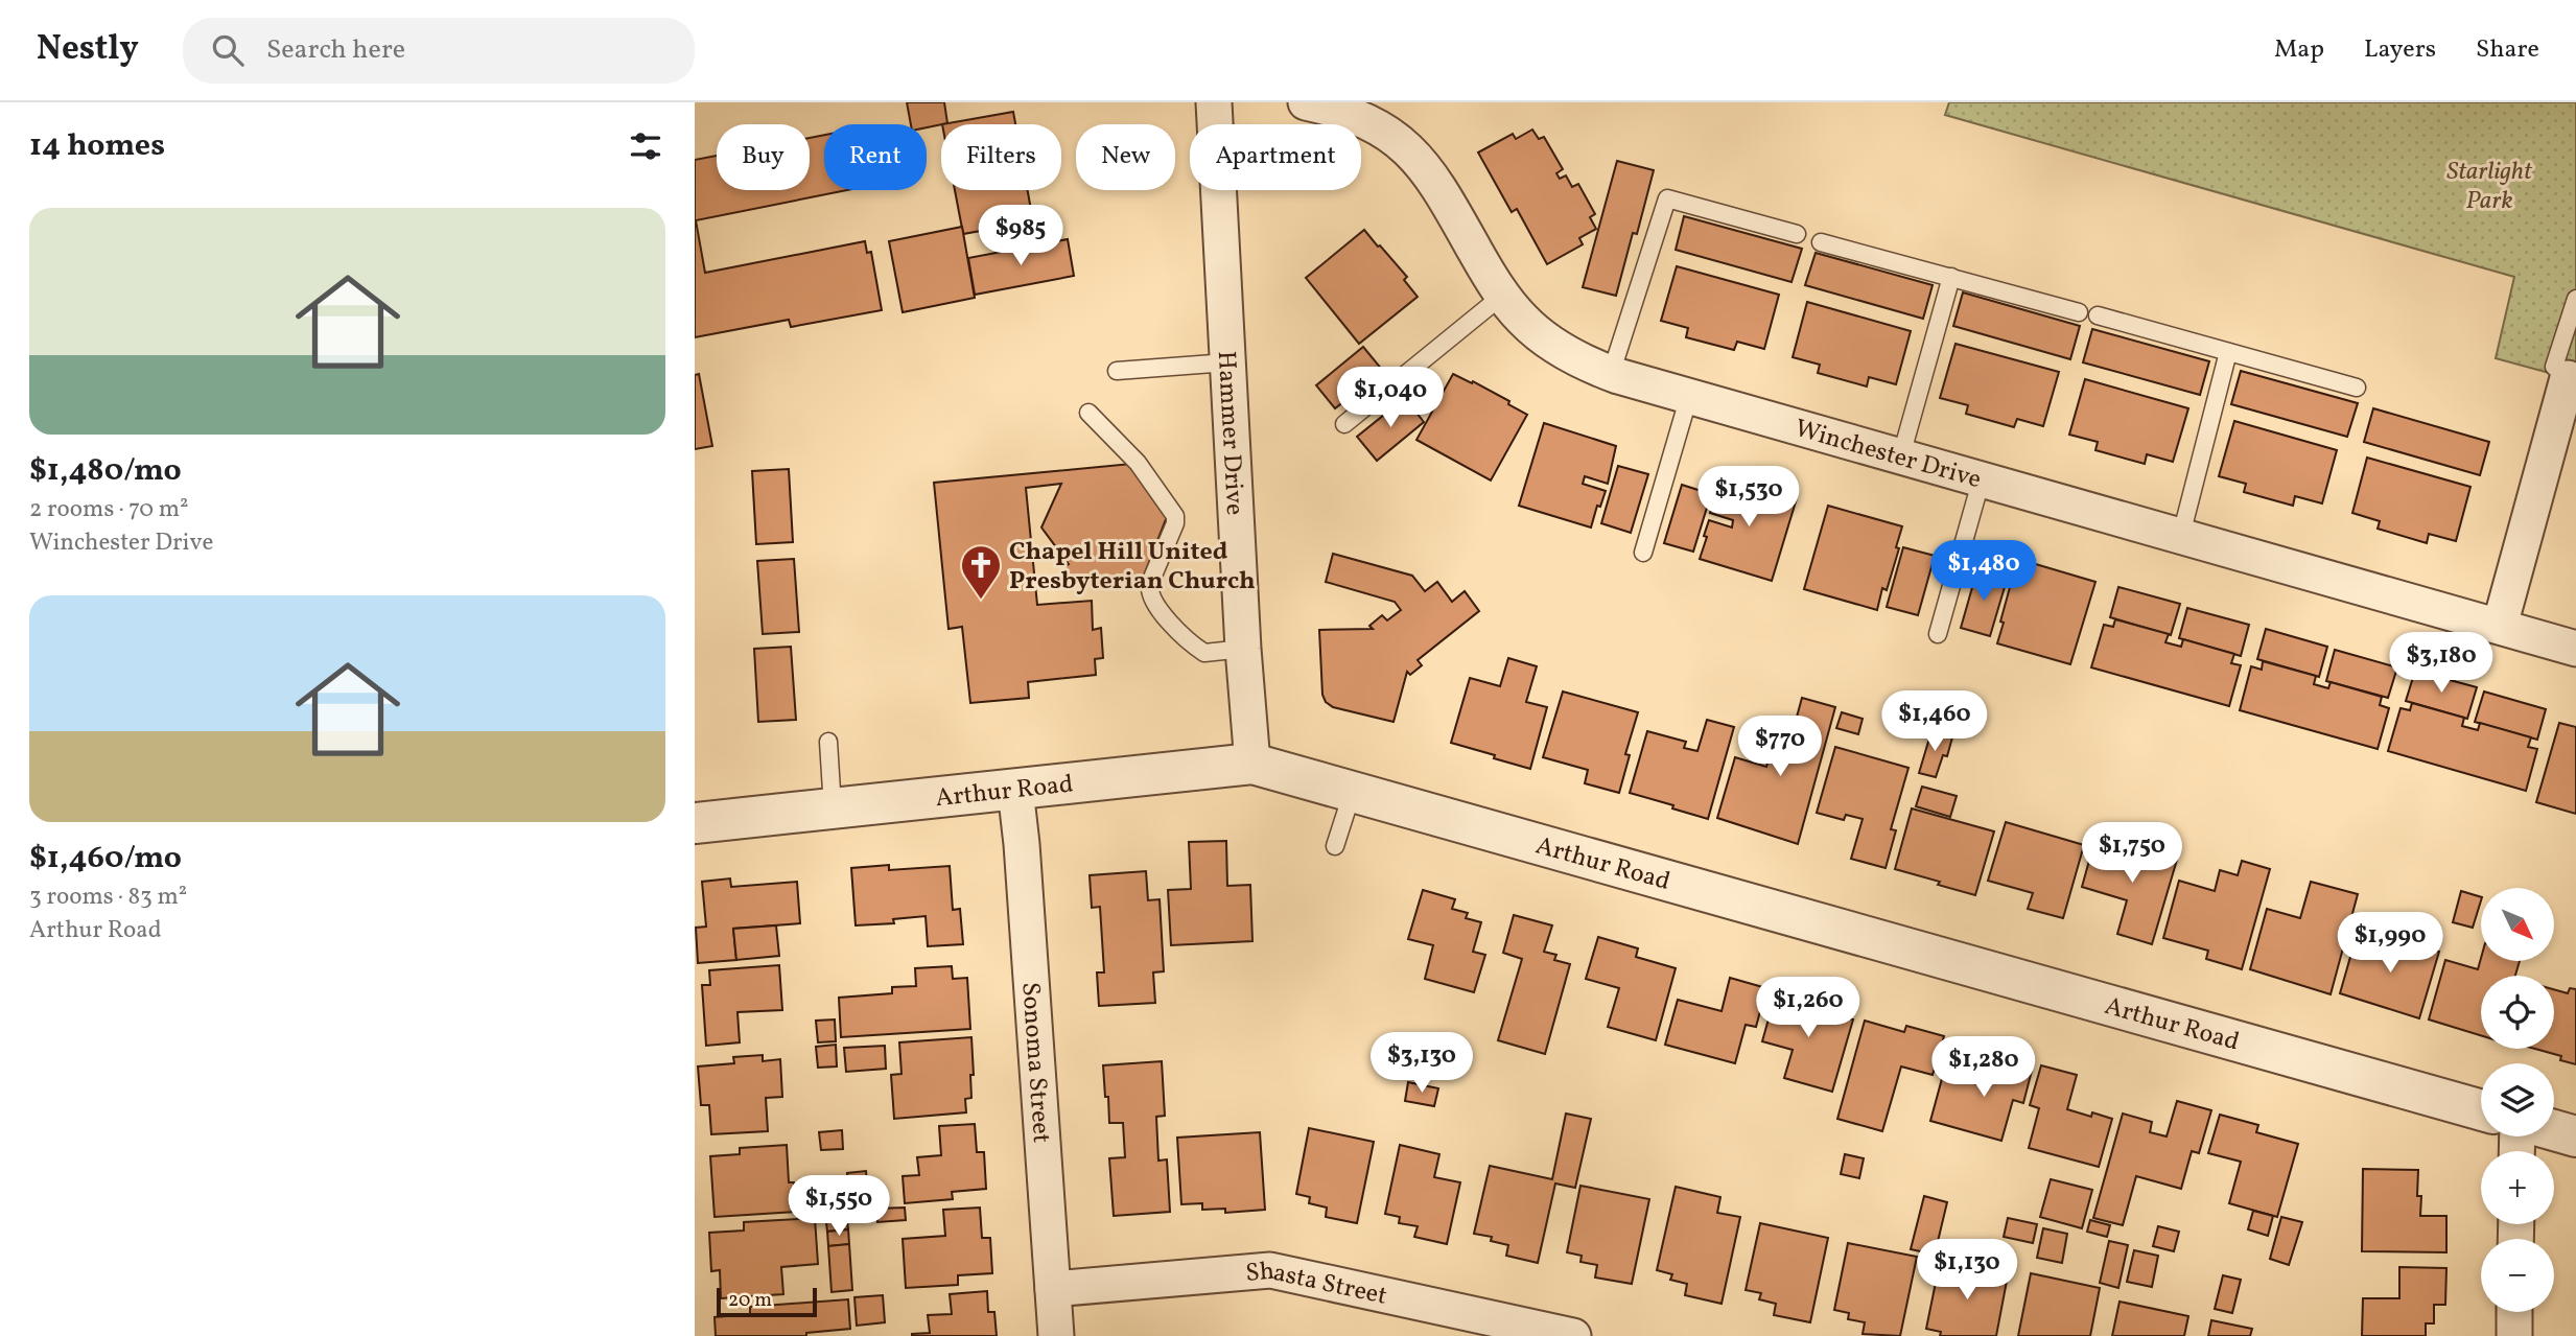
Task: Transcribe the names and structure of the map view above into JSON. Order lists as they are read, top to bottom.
{
  "streets": {
    "street": [
      "Hammer Drive",
      "Winchester Drive",
      "Arthur Road",
      "Sonoma Street",
      "Shasta Street"
    ]
  },
  "crossings": [
    ["Hammer Drive", "Arthur Road"],
    ["Arthur Road", "Sonoma Street"],
    ["Sonoma Street", "Shasta Street"]
  ],
  "parks": ["Starlight Park"],
  "places": {
    "church": ["Chapel Hill United Presbyterian Church"]
  },
  "scale_bar": "20 m",
  "north": "bottom right",
  "page": {
    "header": "Nestly",
    "search": "Search here",
    "nav": ["Map", "Layers", "Share"],
    "heading": "14 homes",
    "chip": [
      "Buy",
      "Rent",
      "Filters",
      "New",
      "Apartment"
    ],
    "list": [
      {
        "name": "$1,480/mo",
        "note": "2 rooms · 70 m² · Winchester Drive"
      },
      {
        "name": "$1,460/mo",
        "note": "3 rooms · 83 m² · Arthur Road"
      }
    ],
    "price": [
      "$985",
      "$1,040",
      "$1,530",
      "$1,480",
      "$3,180",
      "$1,460",
      "$770",
      "$1,750",
      "$1,990",
      "$1,260",
      "$3,130",
      "$1,280",
      "$1,550",
      "$1,130"
    ],
    "map_buttons": ["+", "−"],
    "scale": "20 m"
  }
}
